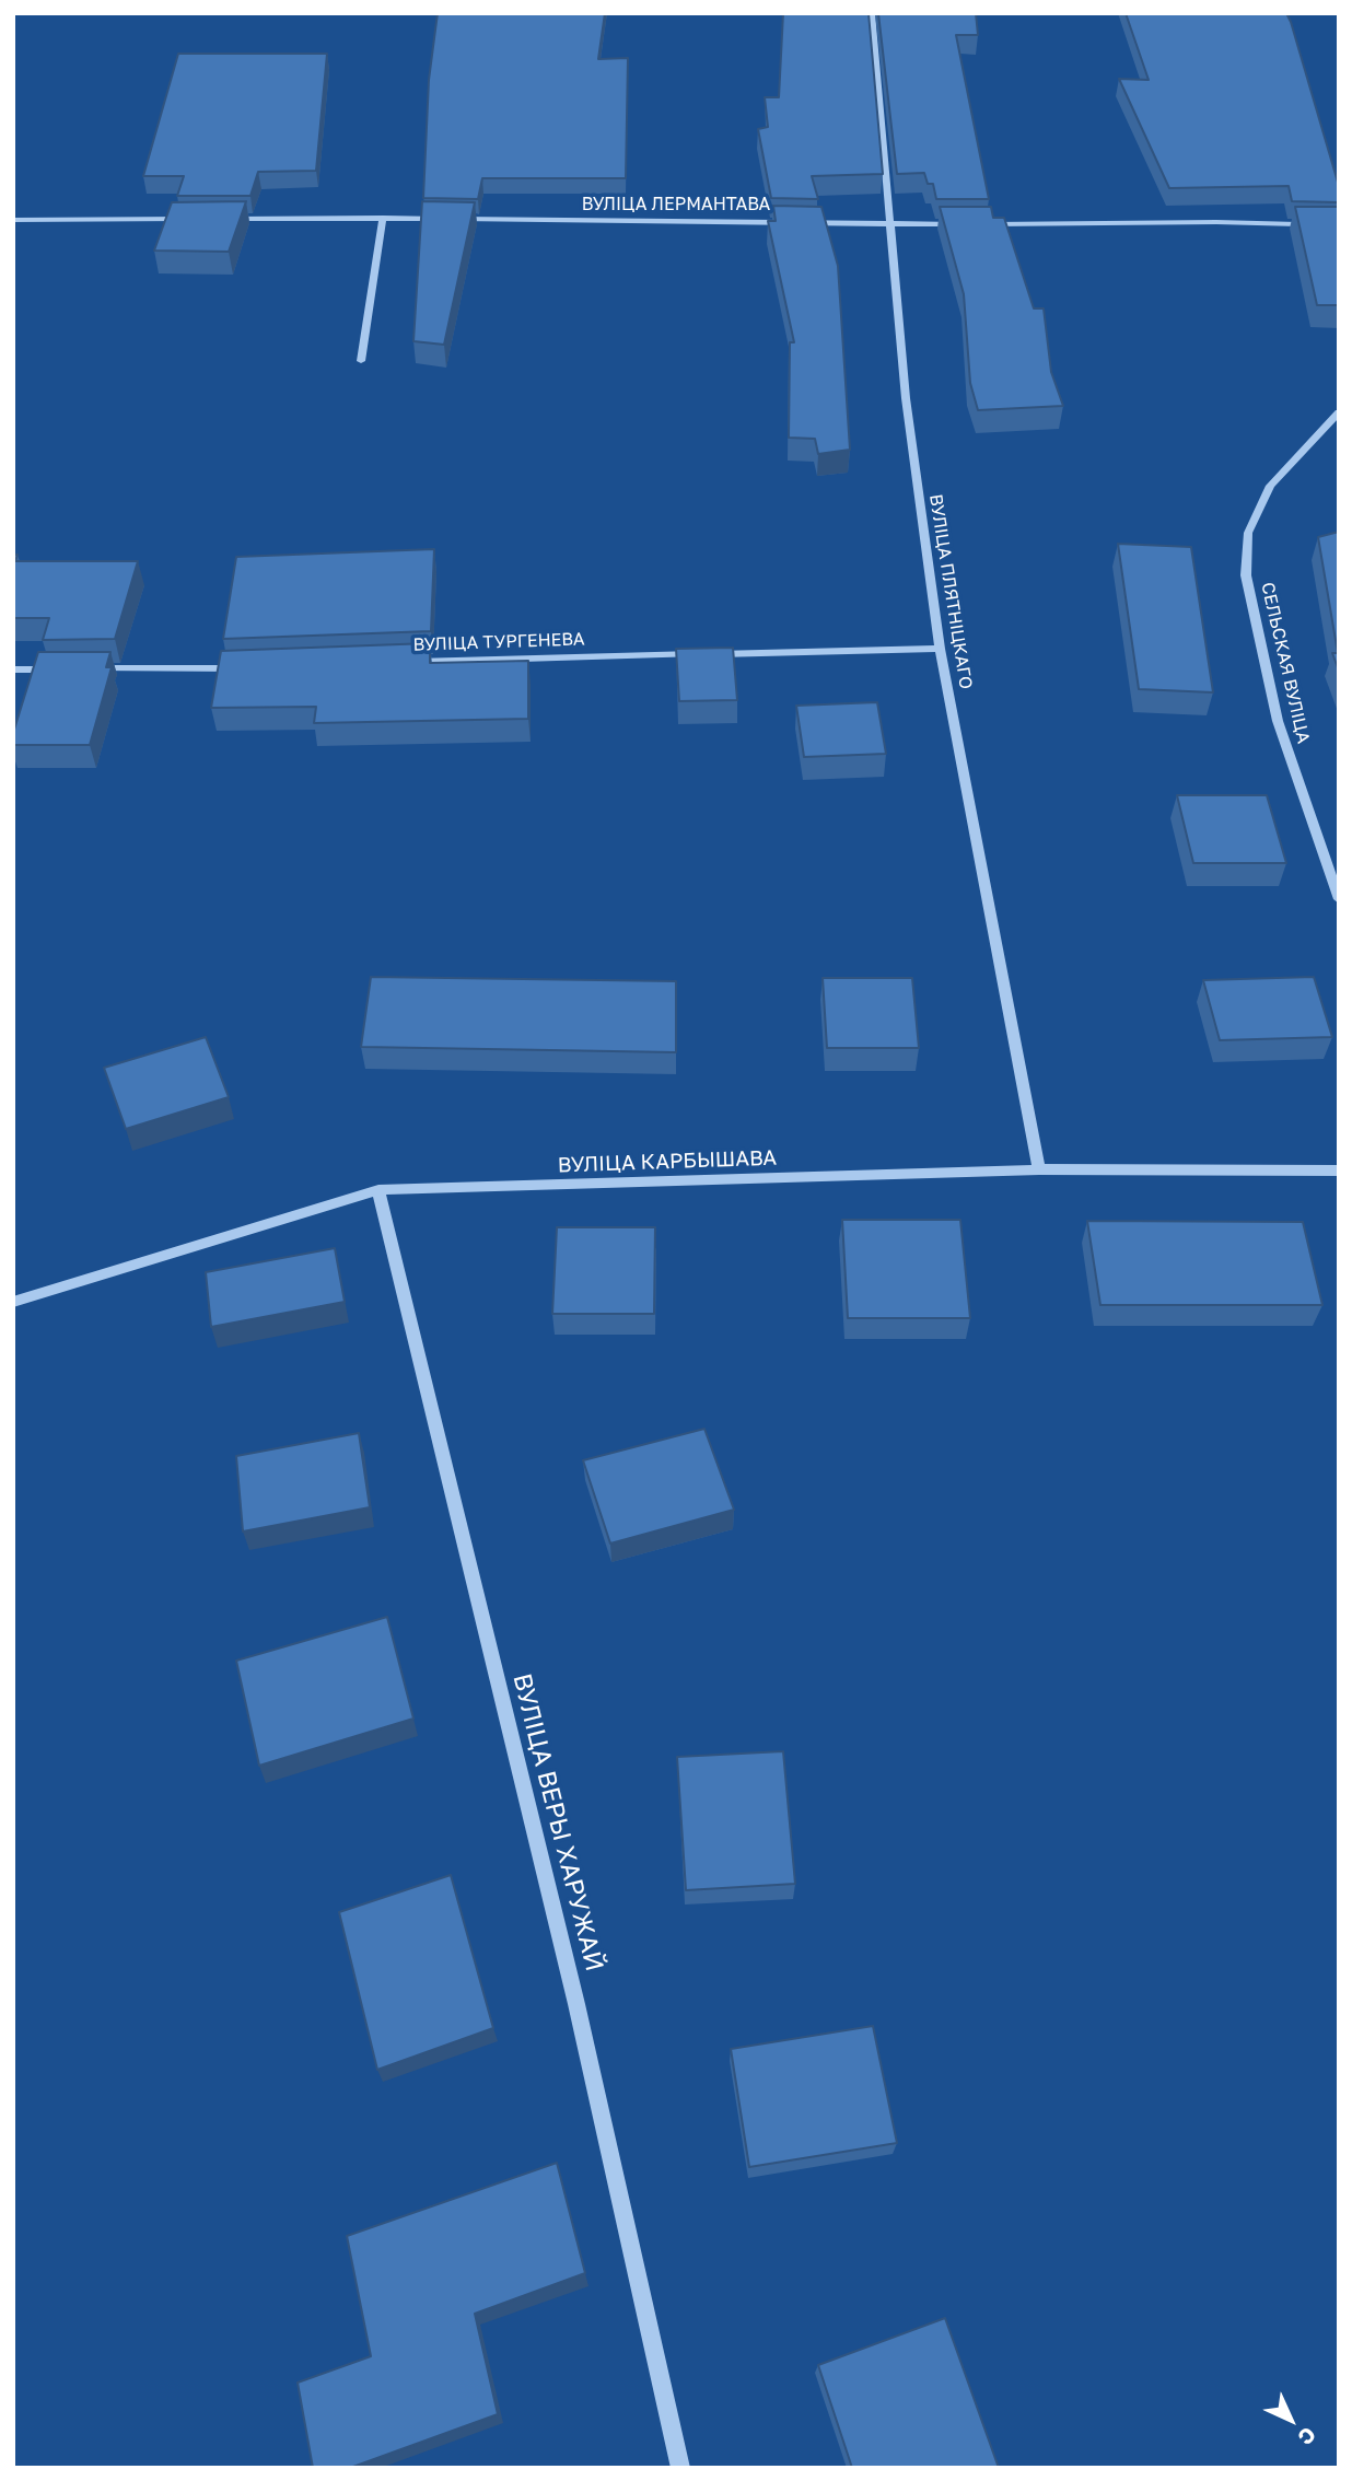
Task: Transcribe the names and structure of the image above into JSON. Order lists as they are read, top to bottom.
{
  "streets": {
    "street": [
      "ВУЛІЦА ЛЕРМАНТАВА",
      "ВУЛІЦА ПЛЯТНІЦКАГО",
      "ВУЛІЦА ТУРГЕНЕВА",
      "СЕЛЬСКАЯ ВУЛІЦА",
      "ВУЛІЦА КАРБЫШАВА",
      "ВУЛІЦА ВЕРЫ ХАРУЖАЙ"
    ]
  },
  "crossings": [
    ["ВУЛІЦА ЛЕРМАНТАВА", "ВУЛІЦА ПЛЯТНІЦКАГО"],
    ["ВУЛІЦА ПЛЯТНІЦКАГО", "ВУЛІЦА ТУРГЕНЕВА"],
    ["ВУЛІЦА ПЛЯТНІЦКАГО", "ВУЛІЦА КАРБЫШАВА"],
    ["ВУЛІЦА КАРБЫШАВА", "ВУЛІЦА ВЕРЫ ХАРУЖАЙ"]
  ],
  "north": "bottom right"
}
